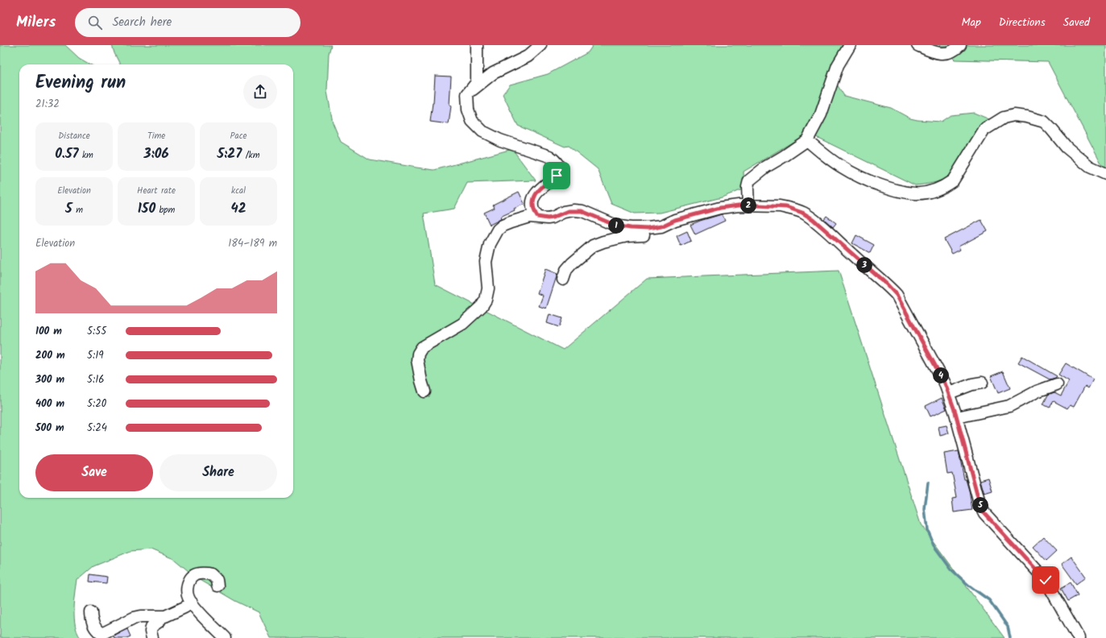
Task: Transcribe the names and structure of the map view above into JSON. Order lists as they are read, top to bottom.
{
  "page": {
    "header": "Milers",
    "search": "Search here",
    "nav": ["Map", "Directions", "Saved"],
    "heading": ["Evening run", "21:32"],
    "stats": [
      ["Distance", "0.57 km"],
      ["Time", "3:06"],
      ["Pace", "5:27 /km"],
      ["Elevation", "5 m"],
      ["Heart rate", "150 bpm"],
      ["kcal", "42"]
    ],
    "pins": [
      "2",
      "1",
      "3",
      "4",
      "5"
    ],
    "chart": ["Elevation", "184–189 m"],
    "list": [
      {
        "name": "100 m",
        "note": "5:55"
      },
      {
        "name": "200 m",
        "note": "5:19"
      },
      {
        "name": "300 m",
        "note": "5:16"
      },
      {
        "name": "400 m",
        "note": "5:20"
      },
      {
        "name": "500 m",
        "note": "5:24"
      }
    ],
    "buttons": ["Save", "Share"]
  }
}
